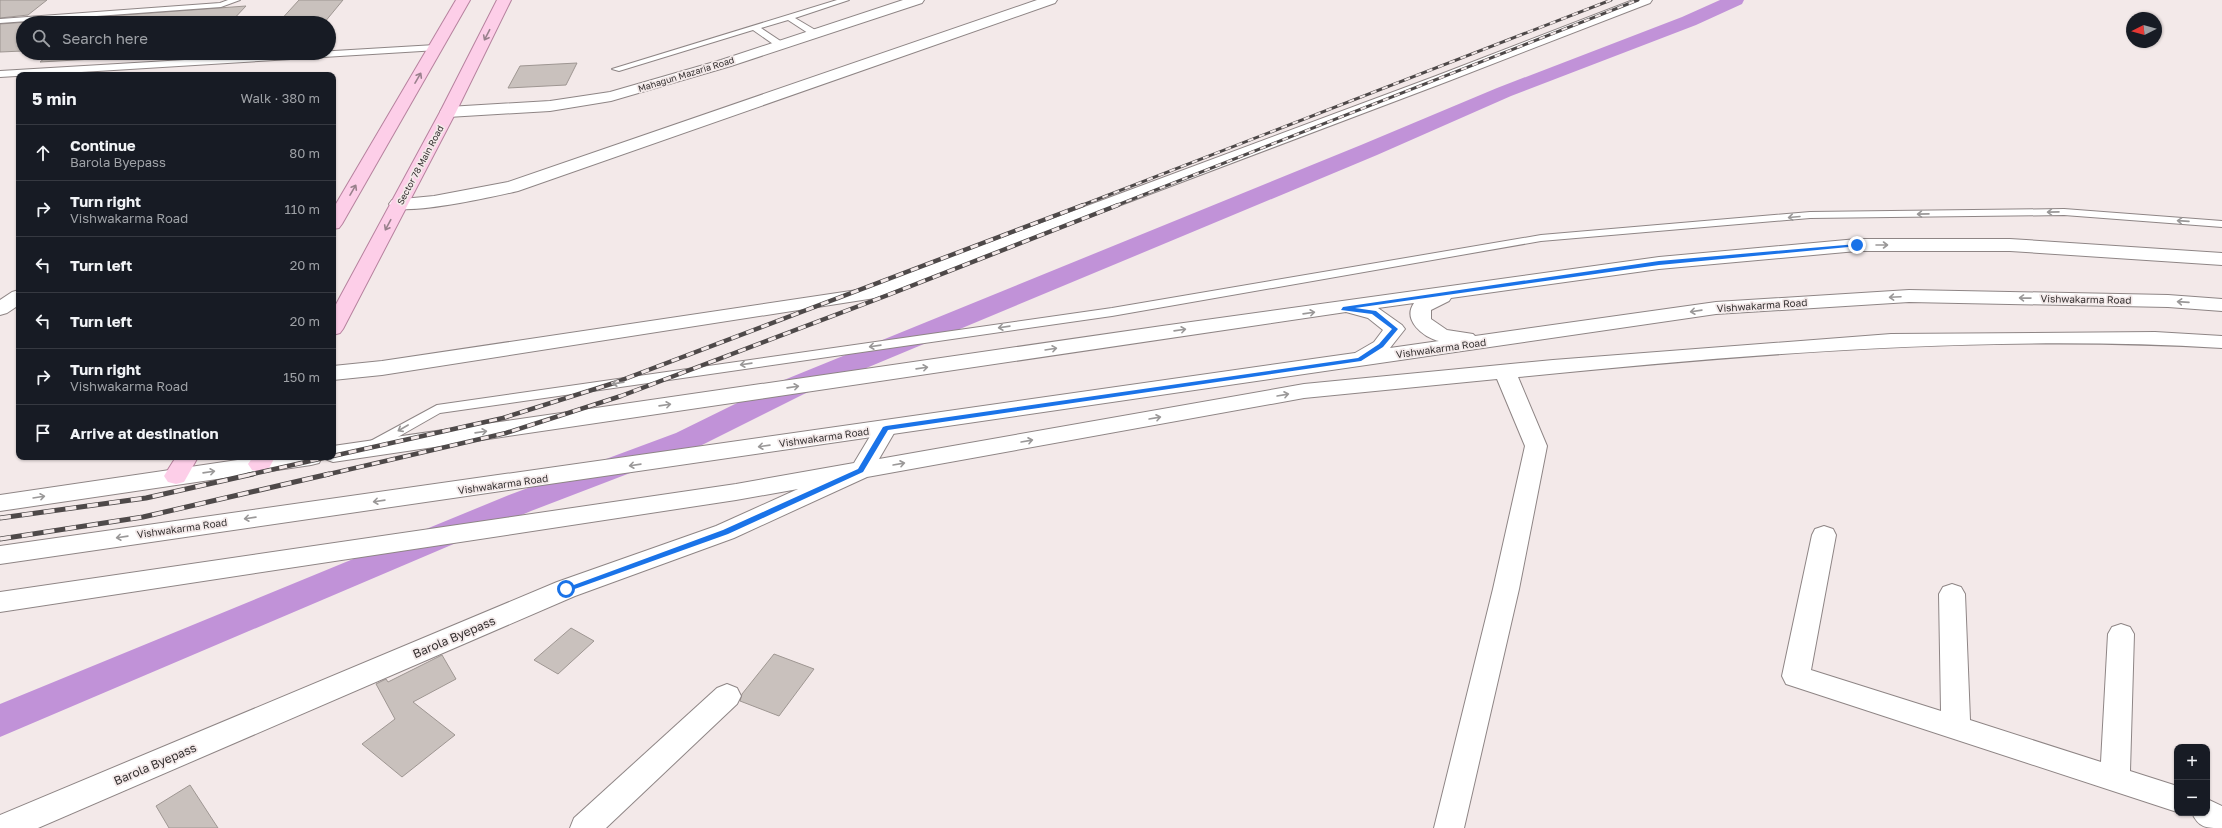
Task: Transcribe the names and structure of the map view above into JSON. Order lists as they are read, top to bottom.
{
  "streets": {
    "main road": ["Sector 78 Main Road"],
    "street": ["Mahagun Mazaria Road", "Vishwakarma Road", "Barola Byepass"]
  },
  "crossings": [
    ["Mahagun Mazaria Road", "Sector 78 Main Road"]
  ],
  "north": "left",
  "page": {
    "search": "Search here",
    "heading": ["5 min", "Walk · 380 m"],
    "list": [
      ["Continue", "Barola Byepass", "80 m"],
      ["Turn right", "Vishwakarma Road", "110 m"],
      ["Turn left", "20 m"],
      ["Turn left", "20 m"],
      ["Turn right", "Vishwakarma Road", "150 m"],
      "Arrive at destination"
    ],
    "map_buttons": ["+", "−"]
  }
}
